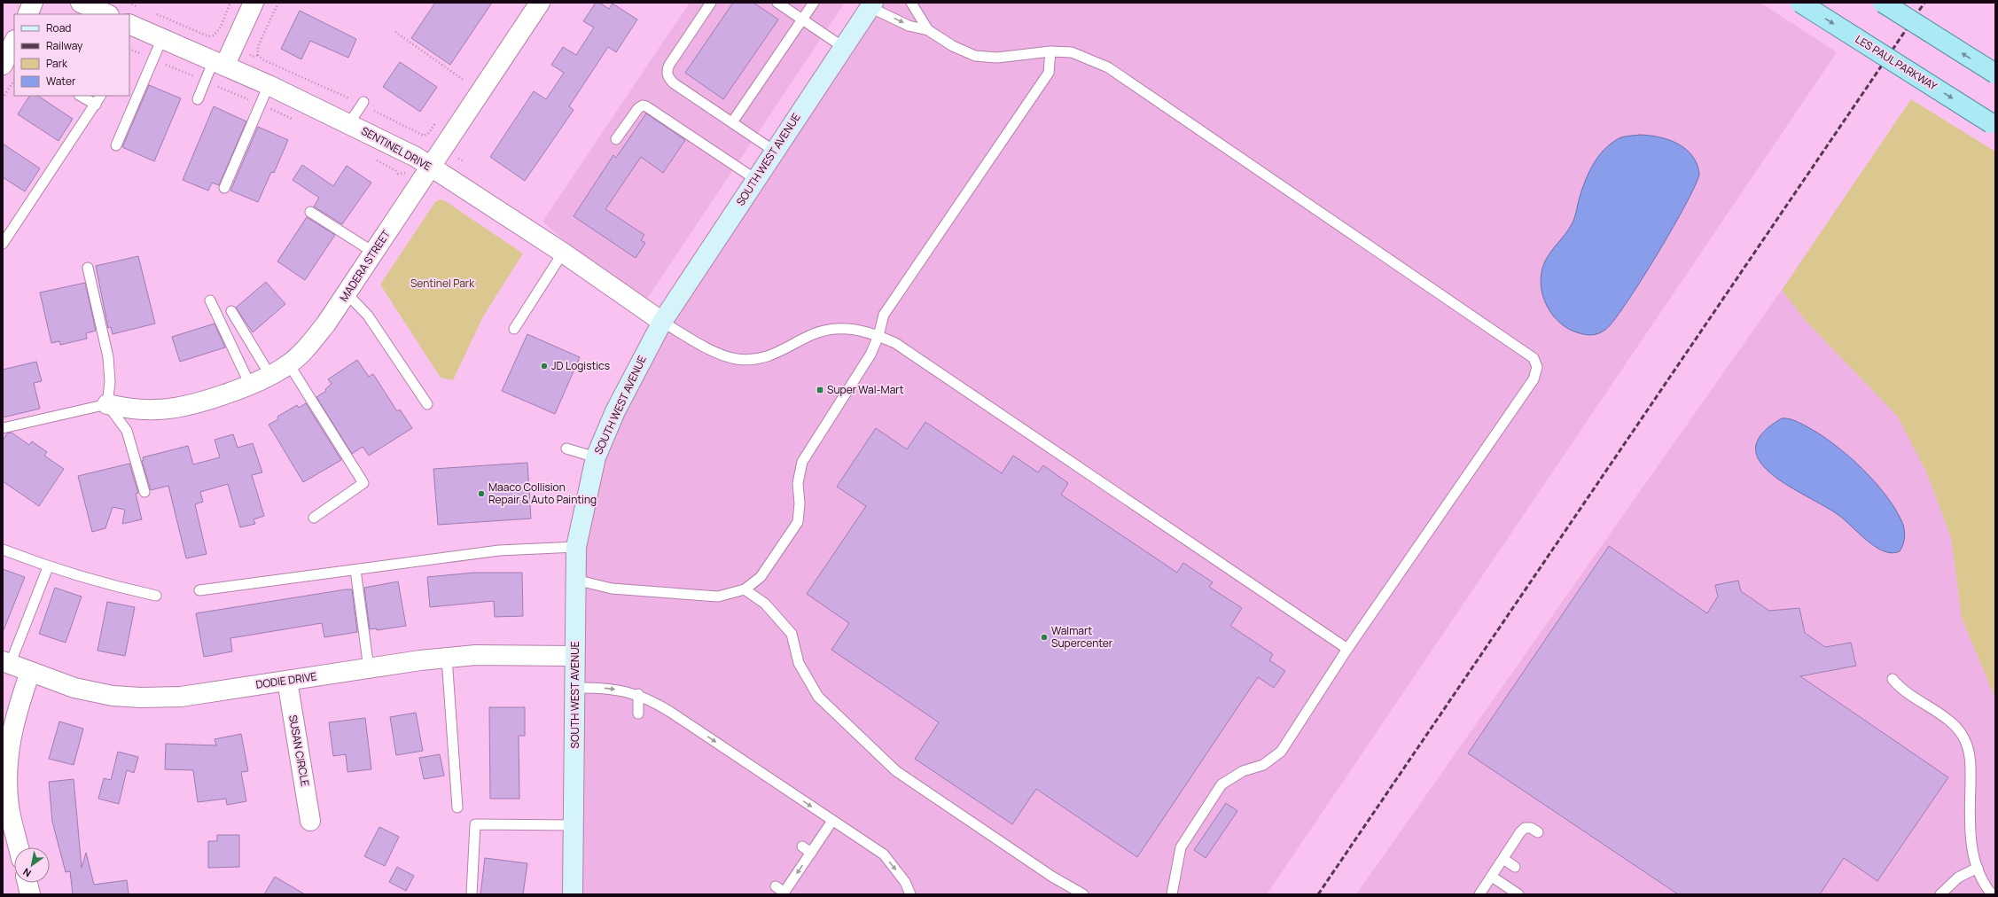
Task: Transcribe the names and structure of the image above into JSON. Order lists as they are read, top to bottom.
{
  "streets": {
    "main road": ["LES PAUL PARKWAY"],
    "street": [
      "SENTINEL DRIVE",
      "SOUTH WEST AVENUE",
      "MADERA STREET",
      "DODIE DRIVE",
      "SUSAN CIRCLE"
    ]
  },
  "crossings": [
    ["SENTINEL DRIVE", "SOUTH WEST AVENUE"],
    ["SENTINEL DRIVE", "MADERA STREET"],
    ["SOUTH WEST AVENUE", "DODIE DRIVE"],
    ["DODIE DRIVE", "SUSAN CIRCLE"]
  ],
  "parks": ["Sentinel Park"],
  "places": {
    "other": ["JD Logistics", "Maaco Collision Repair & Auto Painting", "Walmart Supercenter"],
    "transit": ["Super Wal-Mart"]
  },
  "legend": [
    "Road",
    "Railway",
    "Park",
    "Water"
  ],
  "north": "bottom left"
}
